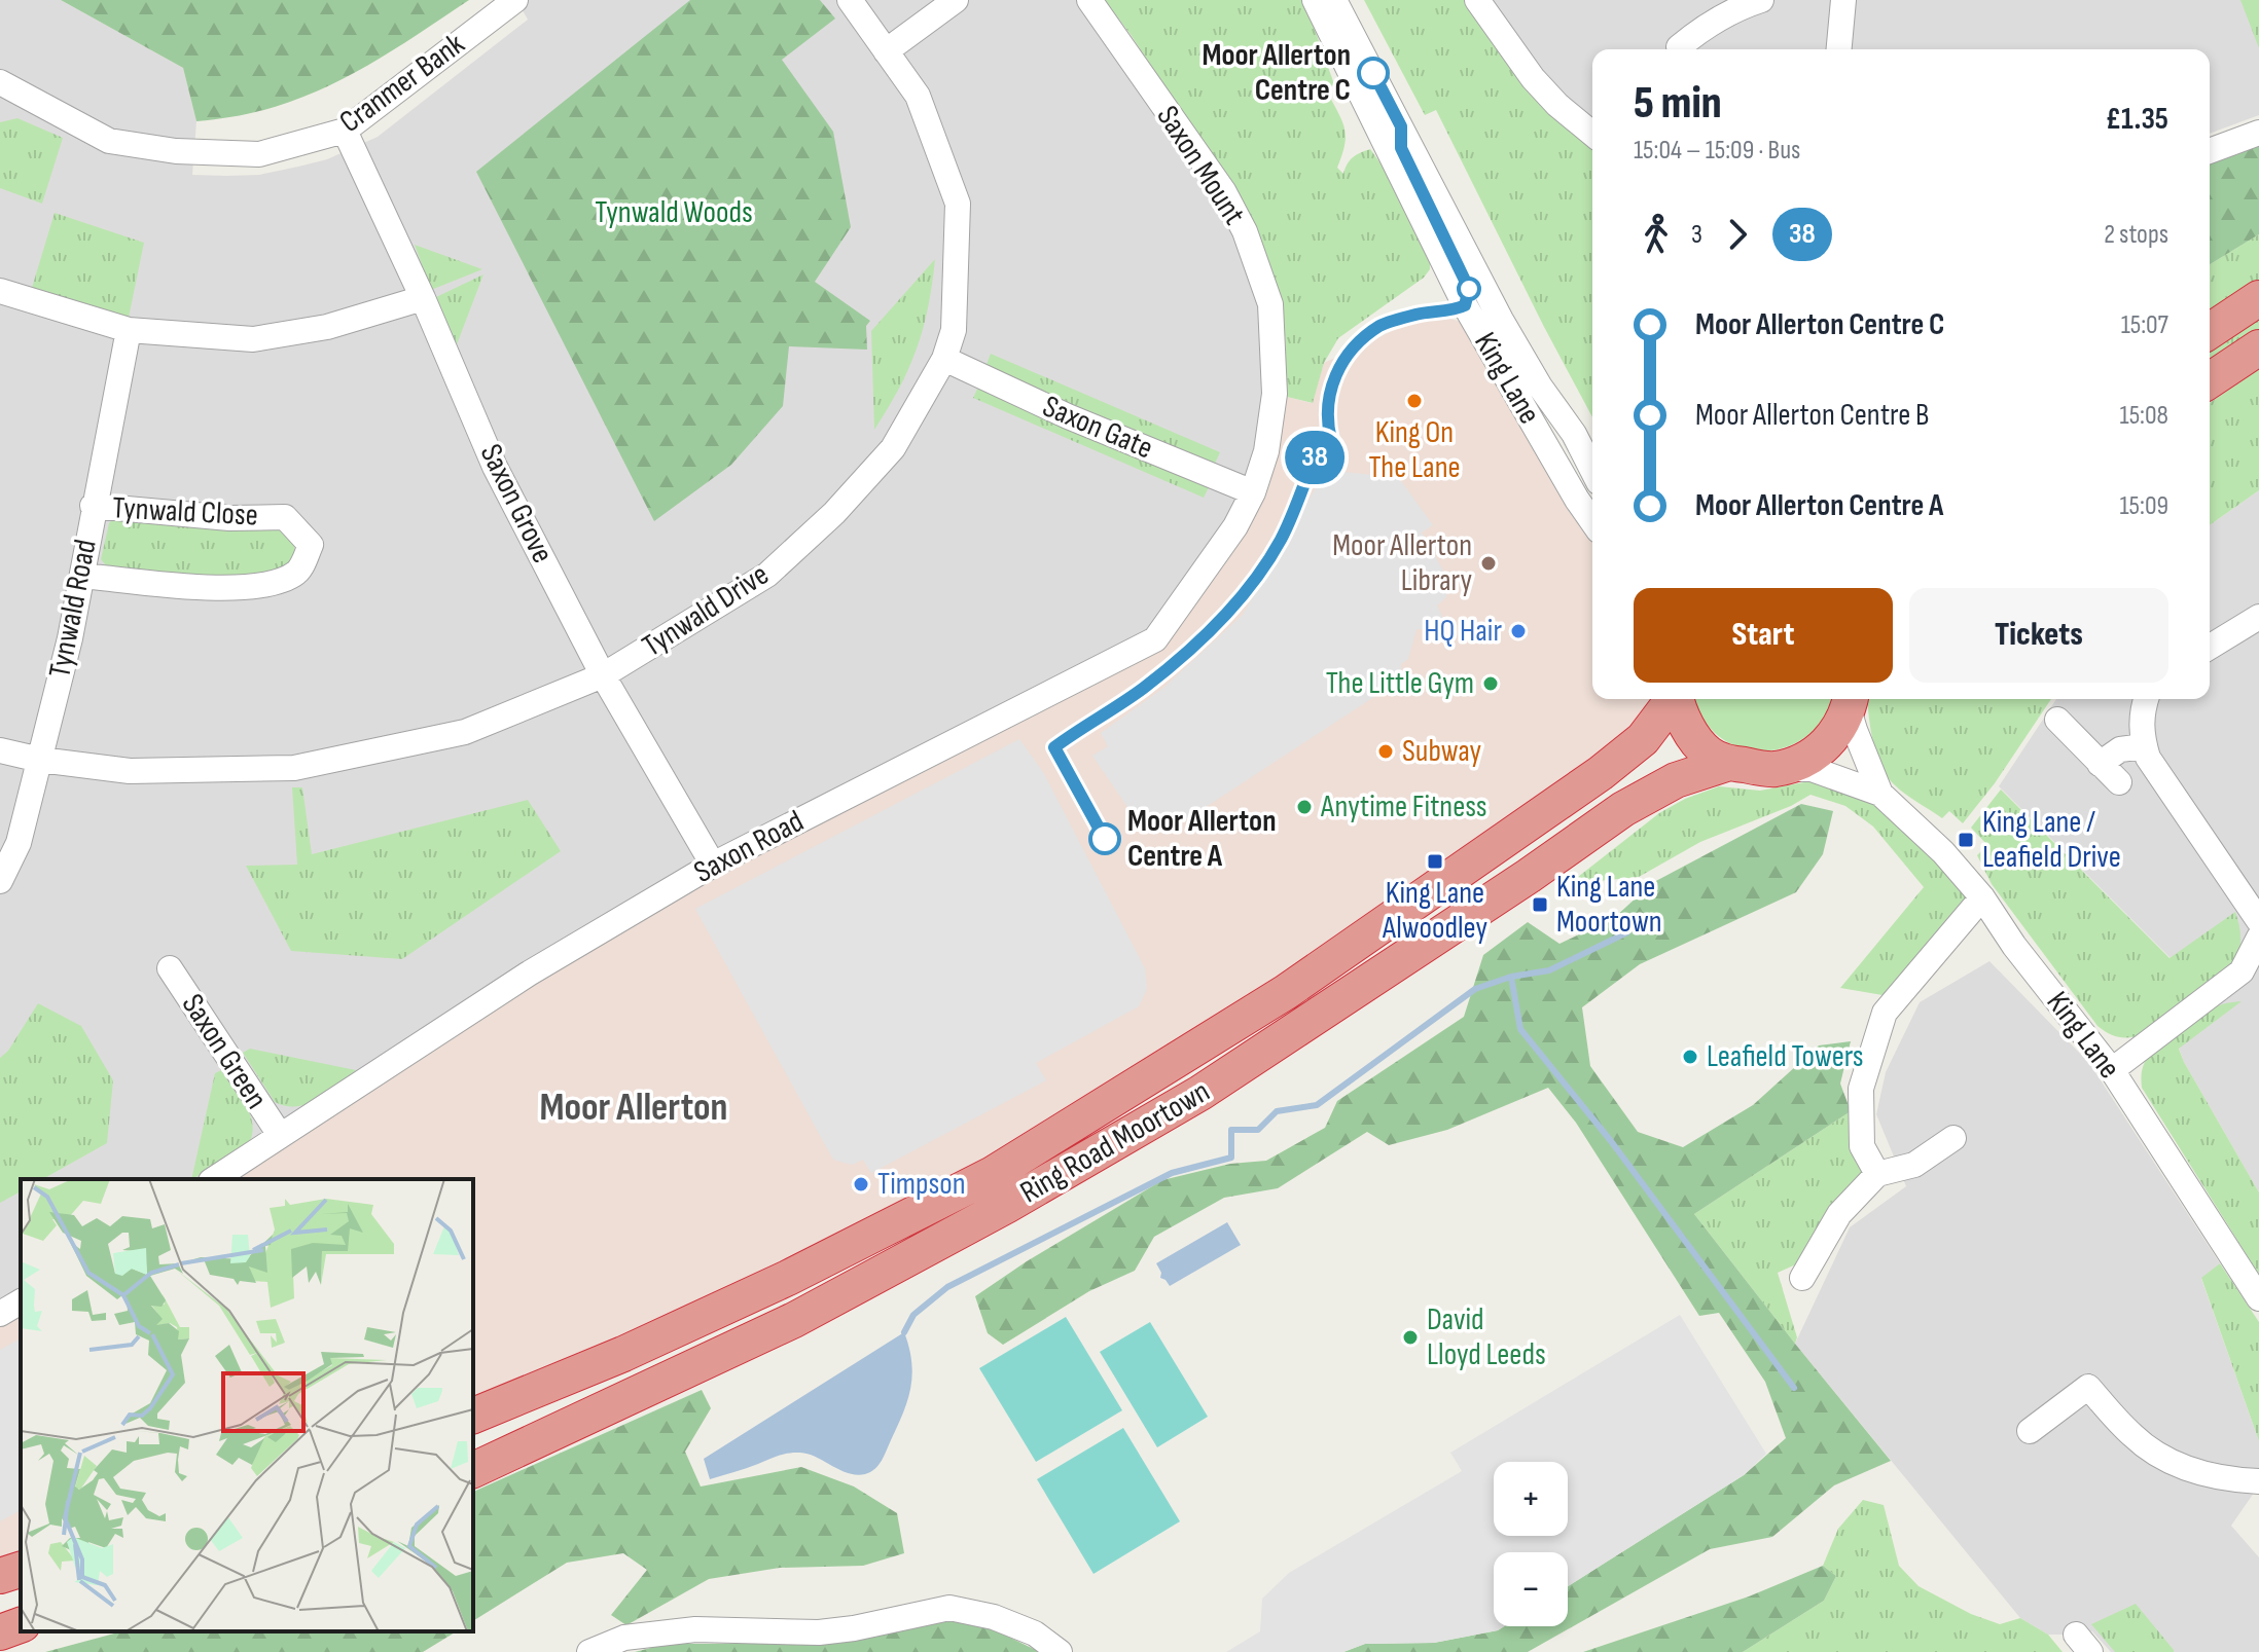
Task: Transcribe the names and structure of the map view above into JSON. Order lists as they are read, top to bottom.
{
  "streets": {
    "highway": ["Ring Road Moortown"],
    "street": [
      "Cranmer Bank",
      "Saxon Mount",
      "King Lane",
      "Saxon Gate",
      "Saxon Grove",
      "Tynwald Close",
      "Tynwald Road",
      "Tynwald Drive",
      "Saxon Road",
      "Saxon Green"
    ]
  },
  "crossings": [
    ["Cranmer Bank", "Saxon Grove"],
    ["Saxon Mount", "Saxon Gate"],
    ["Saxon Mount", "Saxon Road"],
    ["Saxon Gate", "Tynwald Drive"],
    ["Saxon Gate", "Saxon Road"],
    ["Saxon Grove", "Tynwald Drive"],
    ["Saxon Grove", "Saxon Road"],
    ["Tynwald Close", "Tynwald Road"],
    ["Tynwald Road", "Tynwald Drive"],
    ["Saxon Road", "Saxon Green"]
  ],
  "districts": ["Moor Allerton"],
  "parks": ["Tynwald Woods"],
  "places": {
    "other": [
      "Moor Allerton Centre C",
      "King On The Lane",
      "Moor Allerton Library",
      "HQ Hair",
      "The Little Gym",
      "Subway",
      "Anytime Fitness",
      "Moor Allerton Centre A",
      "Leafield Towers",
      "Timpson",
      "David Lloyd Leeds"
    ],
    "transit": ["King Lane / Leafield Drive", "King Lane Alwoodley", "King Lane Moortown"]
  },
  "lines": ["bus line 38"],
  "page": {
    "on_map": "38",
    "heading": ["5 min", "15:04 – 15:09 · Bus", "£1.35"],
    "legs": ["3", "38", "2 stops"],
    "list": [
      {
        "name": "Moor Allerton Centre C",
        "value": "15:07"
      },
      {
        "name": "Moor Allerton Centre B",
        "value": "15:08"
      },
      {
        "name": "Moor Allerton Centre A",
        "value": "15:09"
      }
    ],
    "buttons": ["Start", "Tickets"],
    "map_buttons": ["+", "−"]
  }
}
